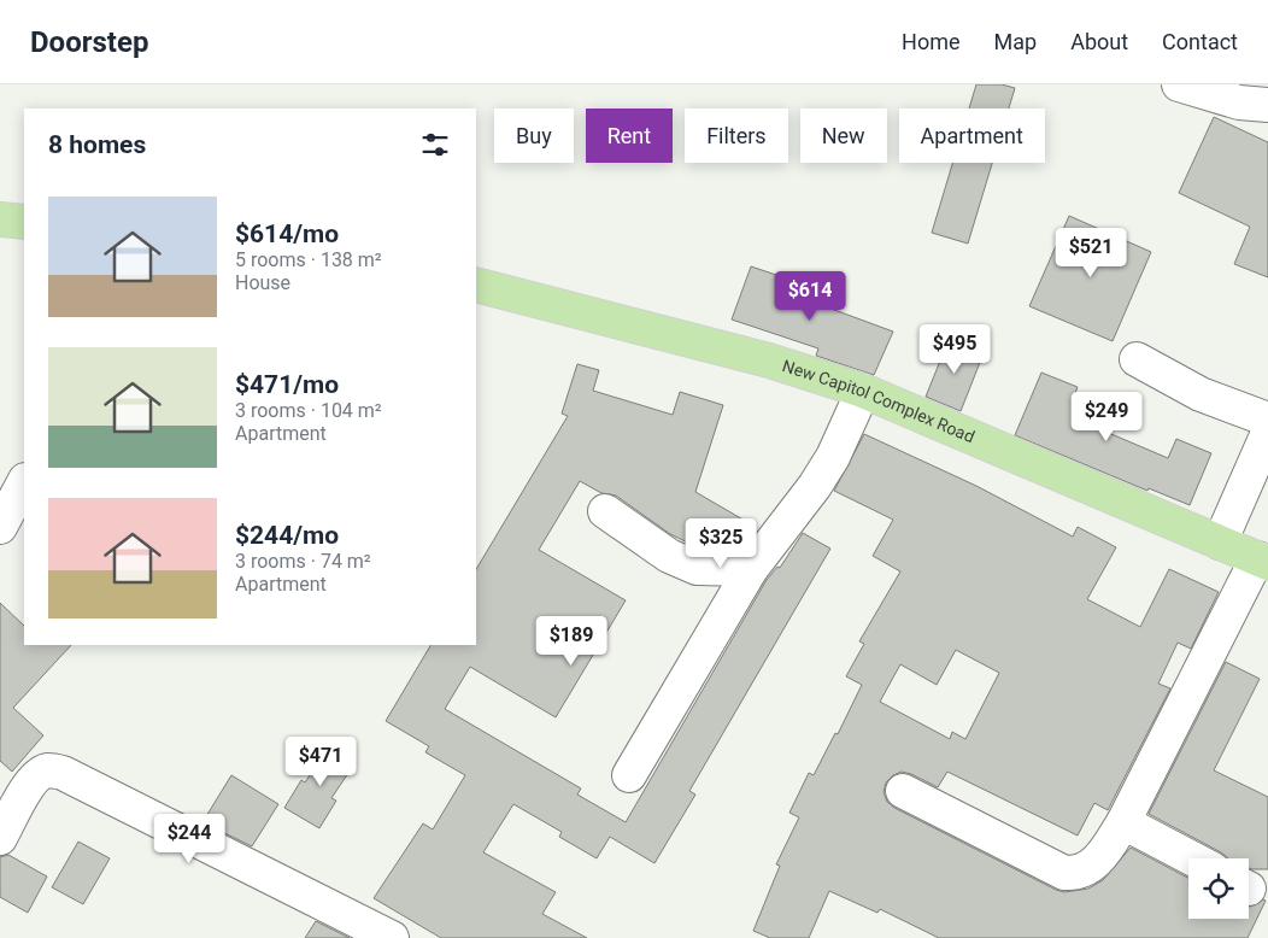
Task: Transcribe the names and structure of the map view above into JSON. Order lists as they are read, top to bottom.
{
  "streets": {
    "main road": ["New Capitol Complex Road"]
  },
  "page": {
    "header": "Doorstep",
    "nav": [
      "Home",
      "Map",
      "About",
      "Contact"
    ],
    "chip": [
      "Buy",
      "Rent",
      "Filters",
      "New",
      "Apartment"
    ],
    "heading": "8 homes",
    "list": [
      {
        "name": "$614/mo",
        "note": "5 rooms · 138 m² · House"
      },
      {
        "name": "$471/mo",
        "note": "3 rooms · 104 m² · Apartment"
      },
      {
        "name": "$244/mo",
        "note": "3 rooms · 74 m² · Apartment"
      }
    ],
    "price": [
      "$521",
      "$614",
      "$495",
      "$249",
      "$325",
      "$189",
      "$471",
      "$244"
    ]
  }
}
